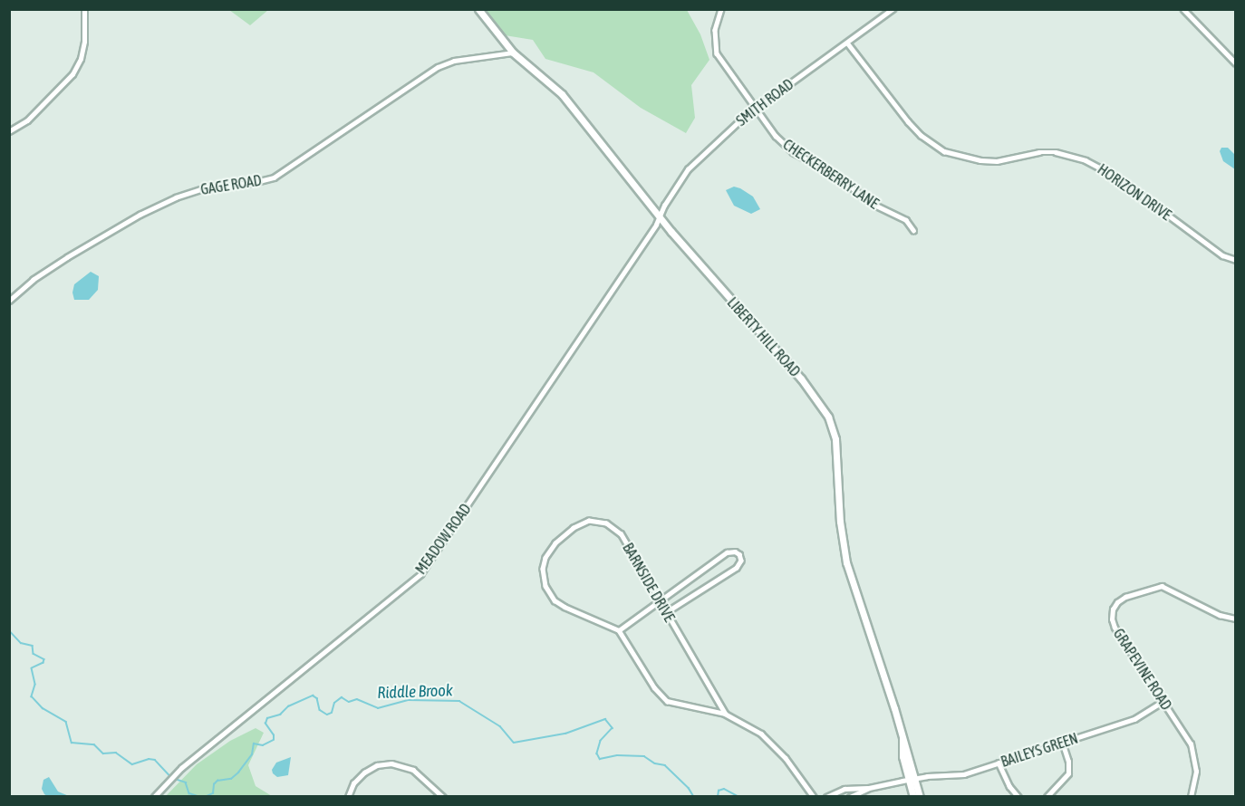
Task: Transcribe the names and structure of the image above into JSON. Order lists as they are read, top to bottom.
{
  "streets": {
    "street": [
      "SMITH ROAD",
      "CHECKERBERRY LANE",
      "GAGE ROAD",
      "HORIZON DRIVE",
      "LIBERTY HILL ROAD",
      "MEADOW ROAD",
      "BARNSIDE DRIVE",
      "GRAPEVINE ROAD",
      "BAILEYS GREEN"
    ]
  },
  "crossings": [
    ["SMITH ROAD", "CHECKERBERRY LANE"],
    ["SMITH ROAD", "HORIZON DRIVE"],
    ["SMITH ROAD", "LIBERTY HILL ROAD"],
    ["SMITH ROAD", "MEADOW ROAD"],
    ["GAGE ROAD", "LIBERTY HILL ROAD"],
    ["LIBERTY HILL ROAD", "MEADOW ROAD"],
    ["LIBERTY HILL ROAD", "BAILEYS GREEN"],
    ["GRAPEVINE ROAD", "BAILEYS GREEN"]
  ],
  "water": ["Riddle Brook"]
}
